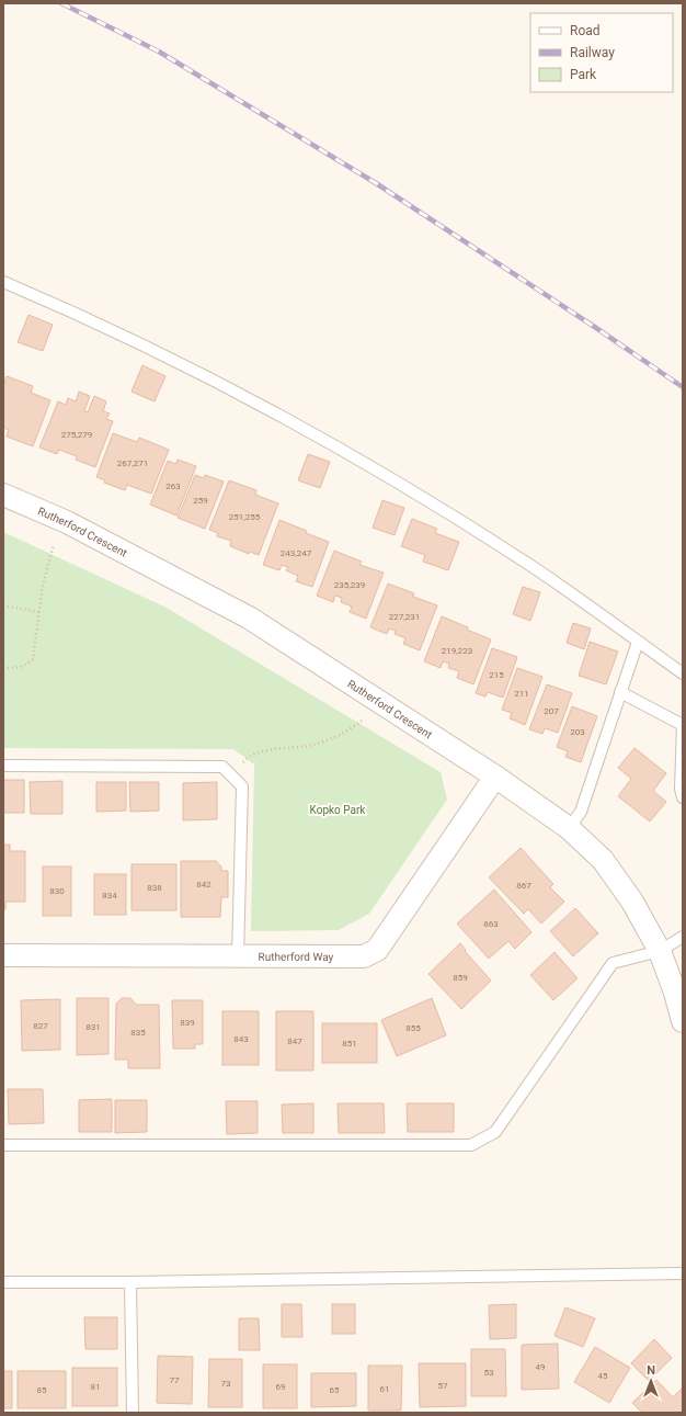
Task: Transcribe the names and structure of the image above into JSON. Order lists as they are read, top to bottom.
{
  "streets": {
    "street": ["Rutherford Crescent", "Rutherford Way"]
  },
  "crossings": [
    ["Rutherford Crescent", "Rutherford Way"]
  ],
  "parks": ["Kopko Park"],
  "house_numbers": [
    "275,279",
    "267,271",
    "263",
    "259",
    "251,255",
    "243,247",
    "235,239",
    "227,231",
    "219,223",
    "215",
    "211",
    "207",
    "203",
    "842",
    "867",
    "838",
    "830",
    "834",
    "863",
    "859",
    "839",
    "827",
    "831",
    "855",
    "835",
    "843",
    "847",
    "851",
    "49",
    "53",
    "45",
    "77",
    "73",
    "57",
    "81",
    "69",
    "61",
    "85",
    "65"
  ],
  "legend": ["Road", "Railway", "Park"],
  "north": "top"
}
